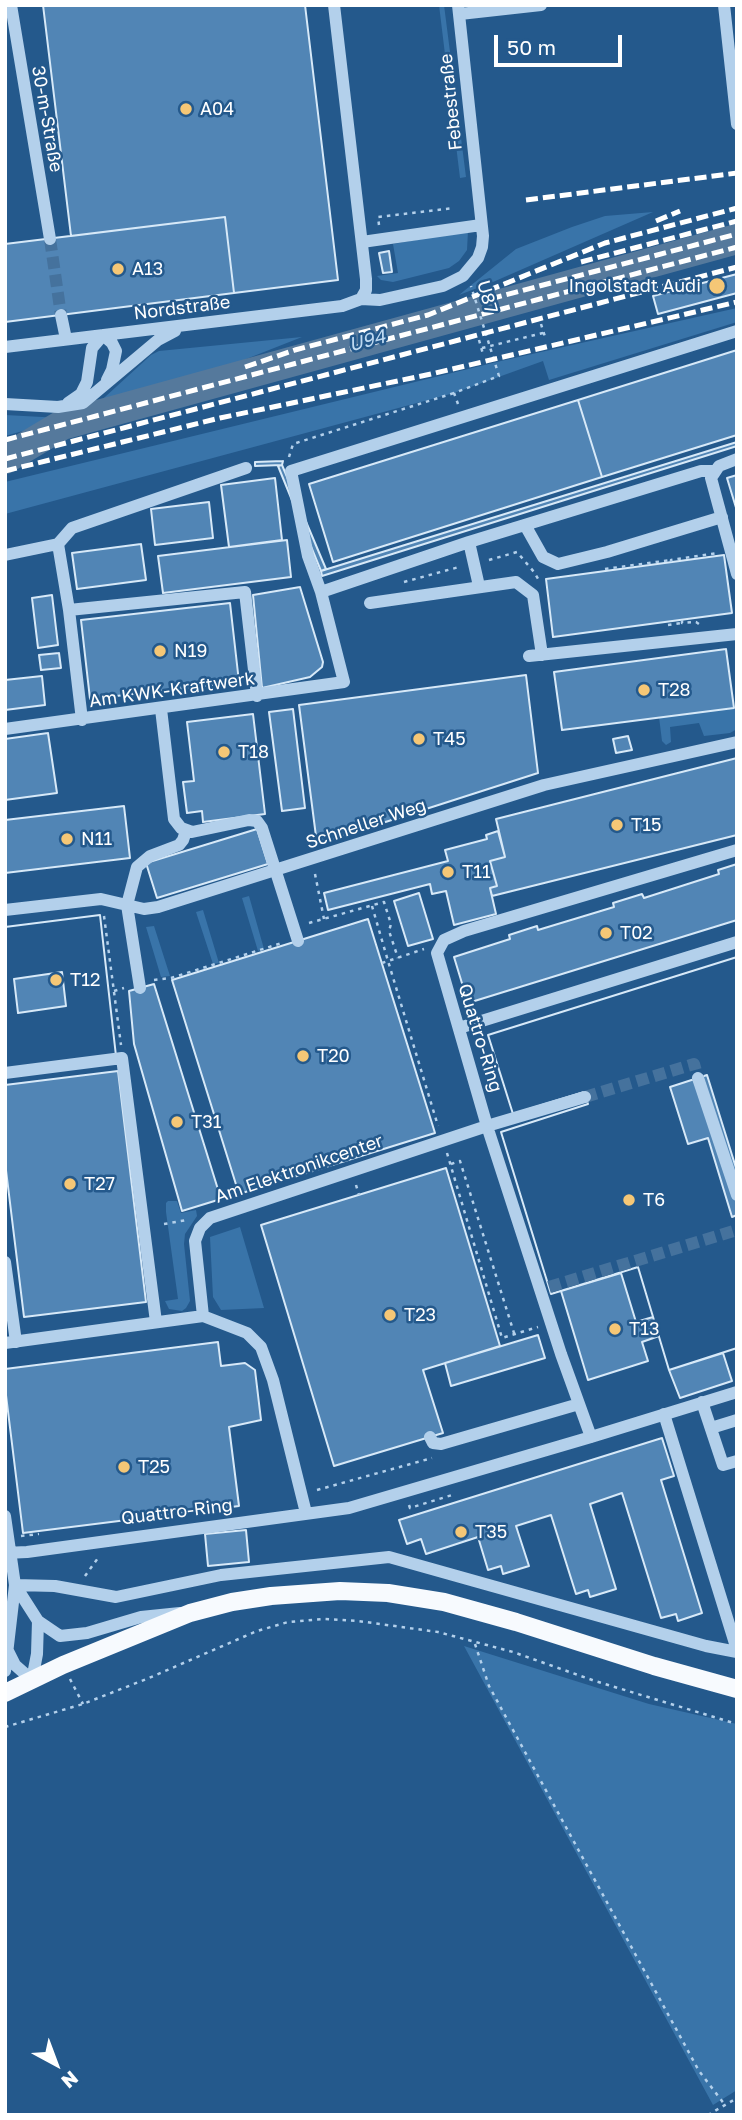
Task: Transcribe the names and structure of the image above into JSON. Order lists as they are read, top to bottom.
{
  "streets": {
    "lane": [
      "Febestraße",
      "30-m-Straße",
      "Nordstraße",
      "Am KWK-Kraftwerk",
      "Schneller Weg",
      "Quattro-Ring",
      "Am Elektronikcenter"
    ],
    "path": ["U87"]
  },
  "crossings": [
    ["Febestraße", "Nordstraße"],
    ["Quattro-Ring", "Am Elektronikcenter"]
  ],
  "water": ["U94"],
  "places": [
    "A04",
    "A13",
    "Ingolstadt Audi",
    "N19",
    "T28",
    "T45",
    "T18",
    "T15",
    "N11",
    "T11",
    "T02",
    "T12",
    "T20",
    "T31",
    "T27",
    "T6",
    "T23",
    "T13",
    "T25",
    "T35"
  ],
  "scale_bar": "50 m",
  "north": "bottom right"
}
